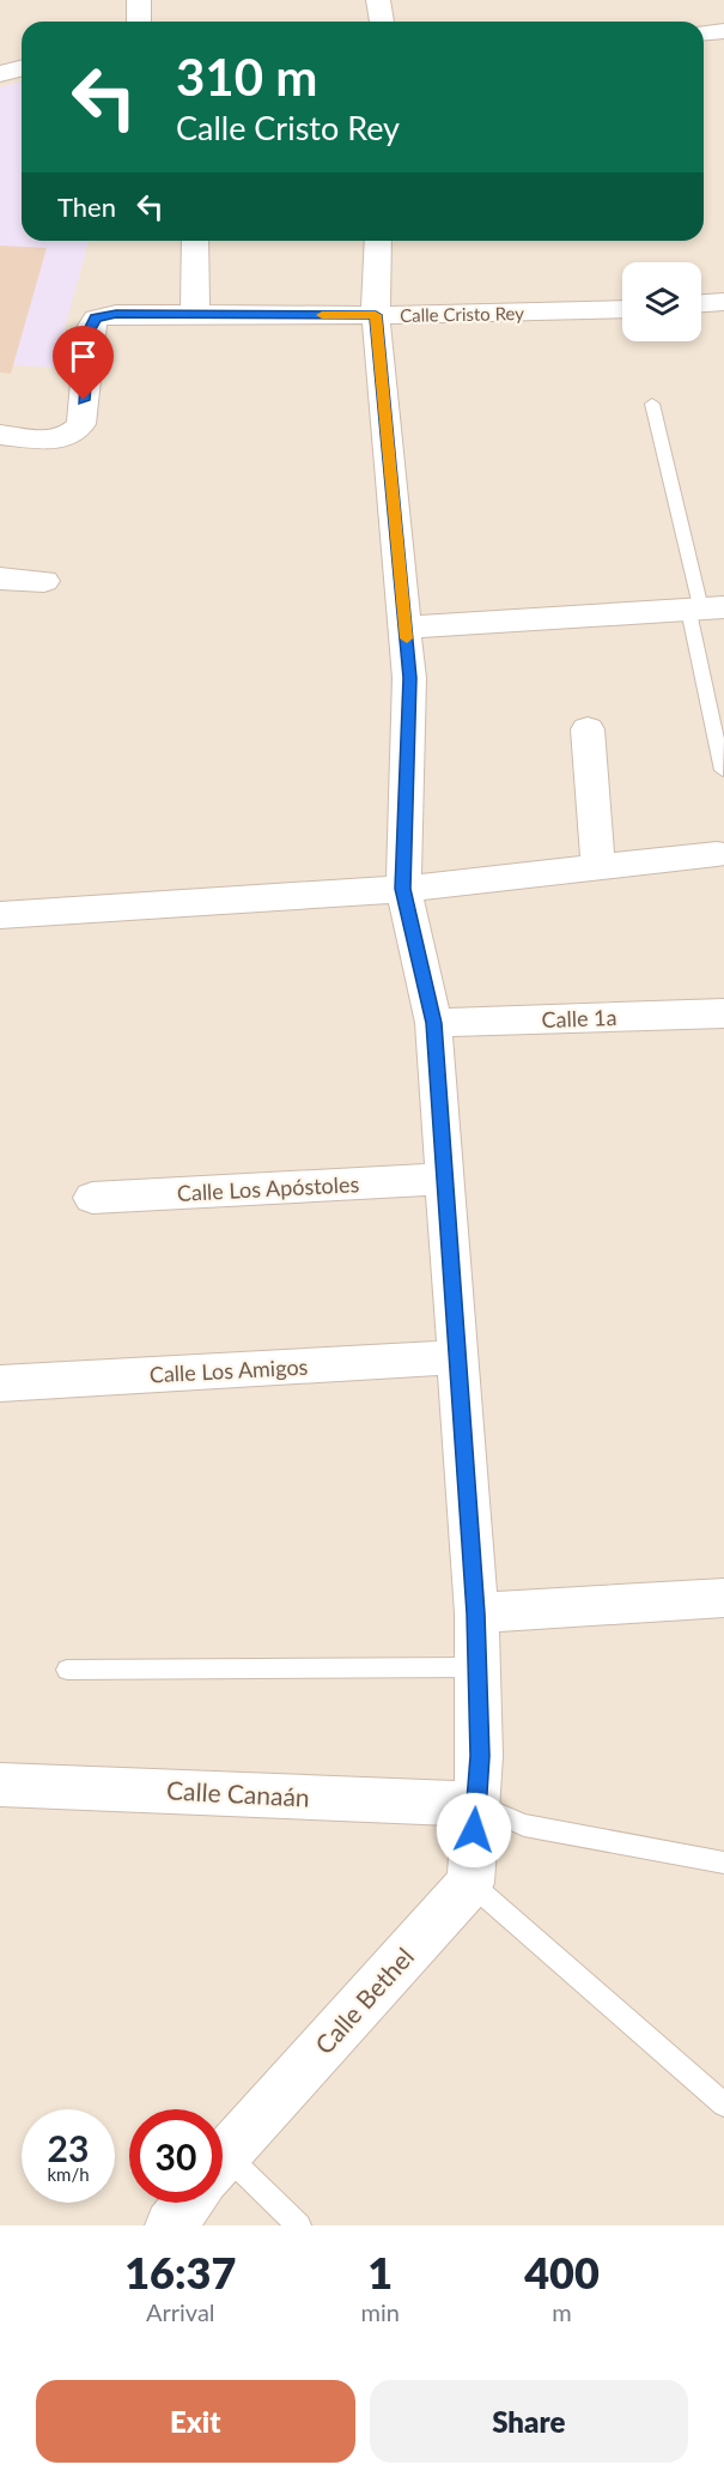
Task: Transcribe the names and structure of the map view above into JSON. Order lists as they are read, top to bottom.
{
  "streets": {
    "street": [
      "Calle Cristo Rey",
      "Calle 1a",
      "Calle Los Apóstoles",
      "Calle Los Amigos",
      "Calle Canaán",
      "Calle Bethel"
    ]
  },
  "page": {
    "turn": ["310 m", "Calle Cristo Rey"],
    "then": "Then",
    "speed": "23 km/h",
    "limit": "30",
    "eta": [
      "16:37",
      "Arrival",
      "1",
      "min",
      "400",
      "m"
    ],
    "buttons": ["Exit", "Share"]
  }
}
